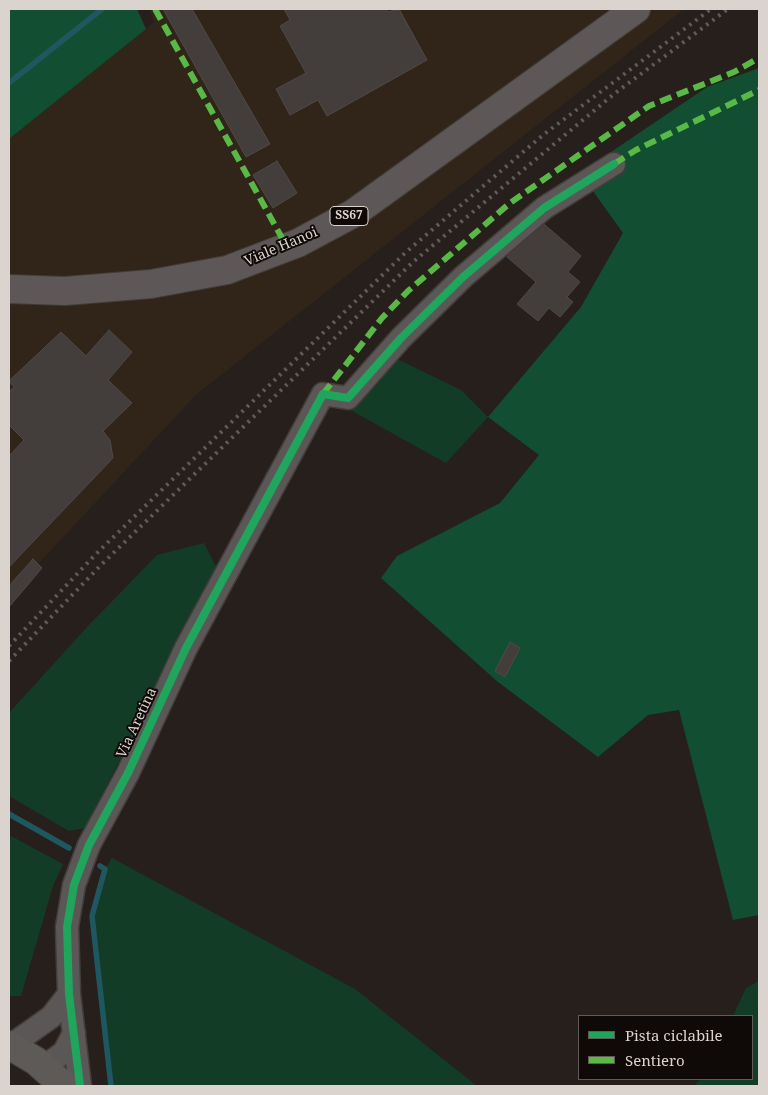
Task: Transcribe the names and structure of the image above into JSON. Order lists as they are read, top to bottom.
{
  "streets": {
    "main road": ["SS67", "Viale Hanoi"],
    "street": ["Via Aretina"]
  },
  "legend": ["Pista ciclabile", "Sentiero"]
}
